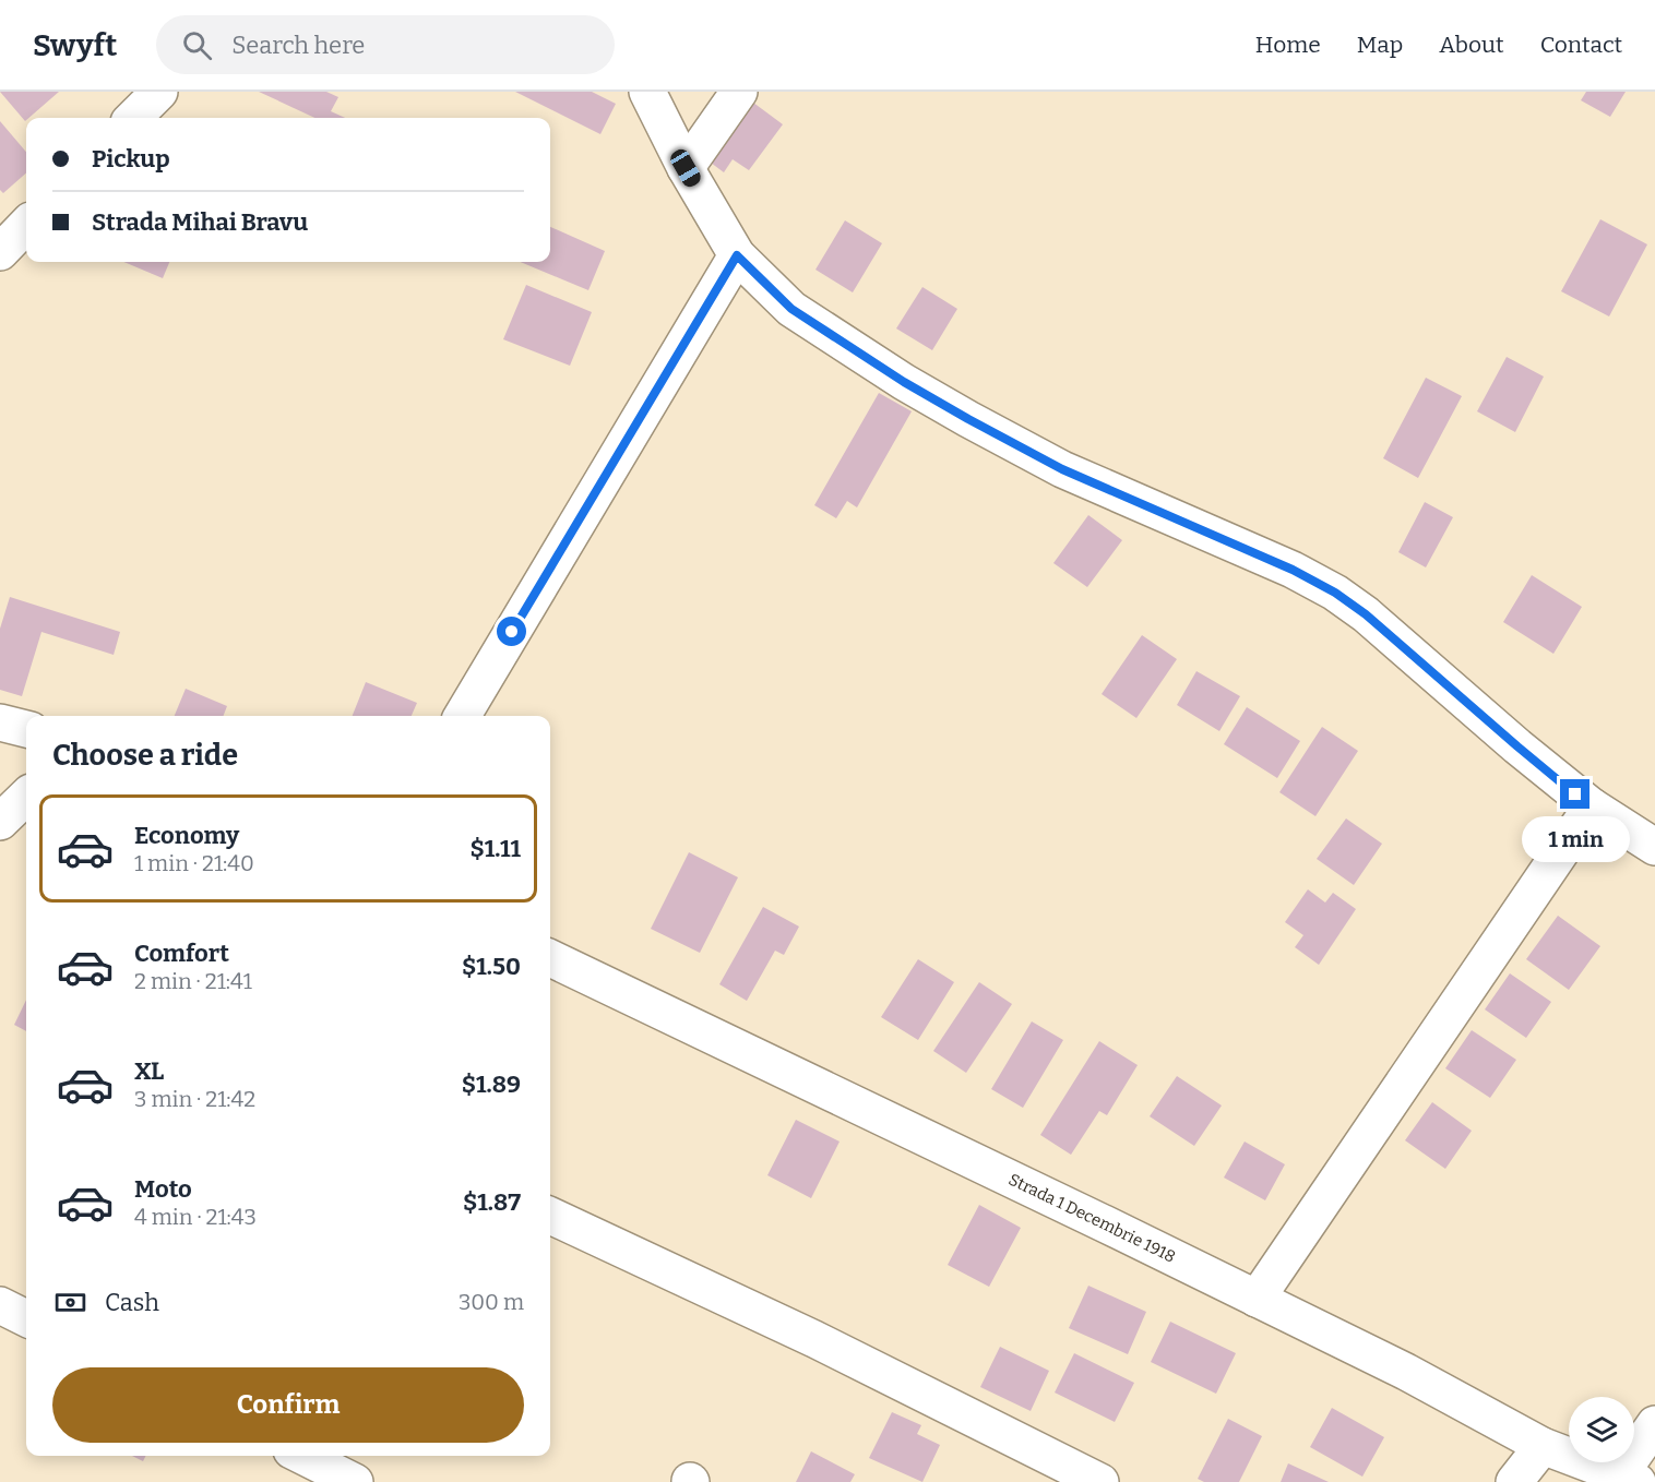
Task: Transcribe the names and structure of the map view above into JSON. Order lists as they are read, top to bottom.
{
  "streets": {
    "street": ["Strada 1 Decembrie 1918"]
  },
  "page": {
    "header": "Swyft",
    "search": "Search here",
    "nav": [
      "Home",
      "Map",
      "About",
      "Contact"
    ],
    "banner": ["Pickup", "Strada Mihai Bravu"],
    "heading": "Choose a ride",
    "list": [
      {
        "name": "Economy",
        "note": "1 min · 21:40",
        "value": "$1.11"
      },
      {
        "name": "Comfort",
        "note": "2 min · 21:41",
        "value": "$1.50"
      },
      {
        "name": "XL",
        "note": "3 min · 21:42",
        "value": "$1.89"
      },
      {
        "name": "Moto",
        "note": "4 min · 21:43",
        "value": "$1.87"
      }
    ],
    "bubble": "1 min",
    "pay": ["Cash", "300 m"],
    "buttons": "Confirm"
  }
}
